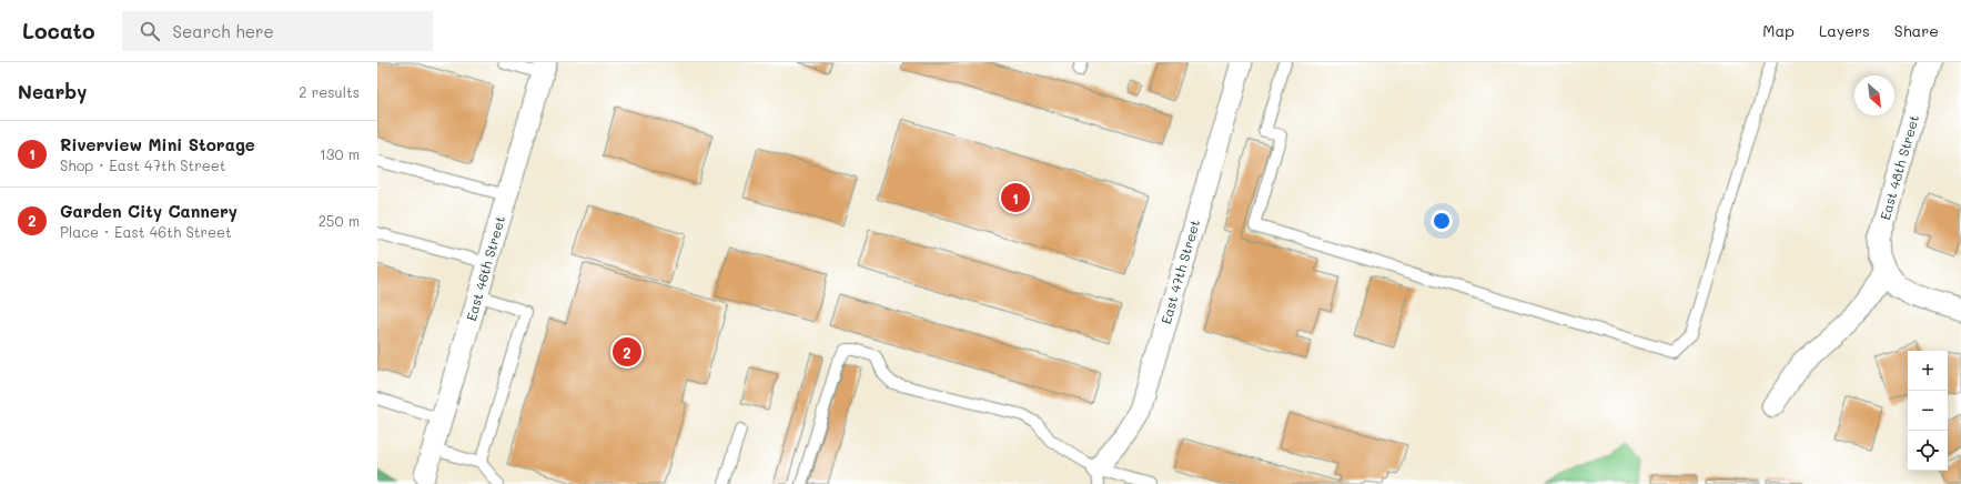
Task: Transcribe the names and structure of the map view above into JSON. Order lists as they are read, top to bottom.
{
  "streets": {
    "street": ["East 48th Street", "East 46th Street", "East 47th Street"]
  },
  "north": "bottom right",
  "page": {
    "header": "Locato",
    "search": "Search here",
    "nav": ["Map", "Layers", "Share"],
    "heading": ["Nearby", "2 results"],
    "list": [
      {
        "mark": "1",
        "name": "Riverview Mini Storage",
        "note": "Shop · East 47th Street",
        "value": "130 m"
      },
      {
        "mark": "2",
        "name": "Garden City Cannery",
        "note": "Place · East 46th Street",
        "value": "250 m"
      }
    ],
    "pins": ["1", "2"],
    "map_buttons": ["+", "−"]
  }
}
